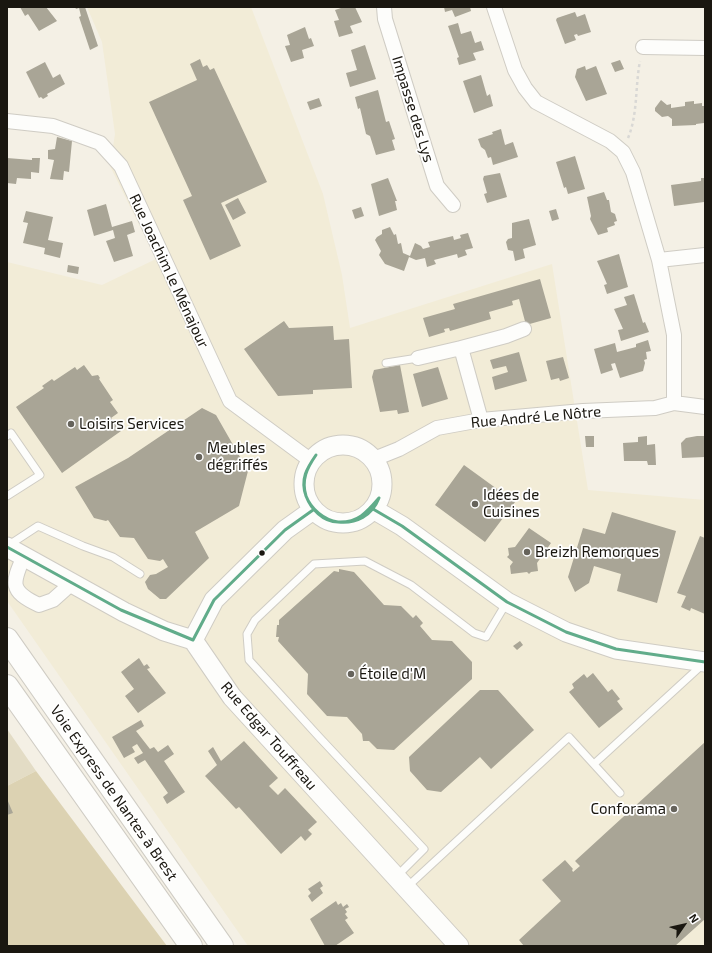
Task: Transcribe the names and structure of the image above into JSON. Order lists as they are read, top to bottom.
{
  "streets": {
    "highway": ["Voie Express de Nantes à Brest"],
    "street": [
      "Impasse des Lys",
      "Rue Joachim le Ménajour",
      "Rue André Le Nôtre",
      "Rue Edgar Touffreau"
    ]
  },
  "crossings": [
    ["Rue Joachim le Ménajour", "Rue André Le Nôtre"]
  ],
  "places": [
    "Loisirs Services",
    "Meubles dégriffés",
    "Idées de Cuisines",
    "Breizh Remorques",
    "Étoile d'M",
    "Conforama"
  ],
  "north": "top right"
}
